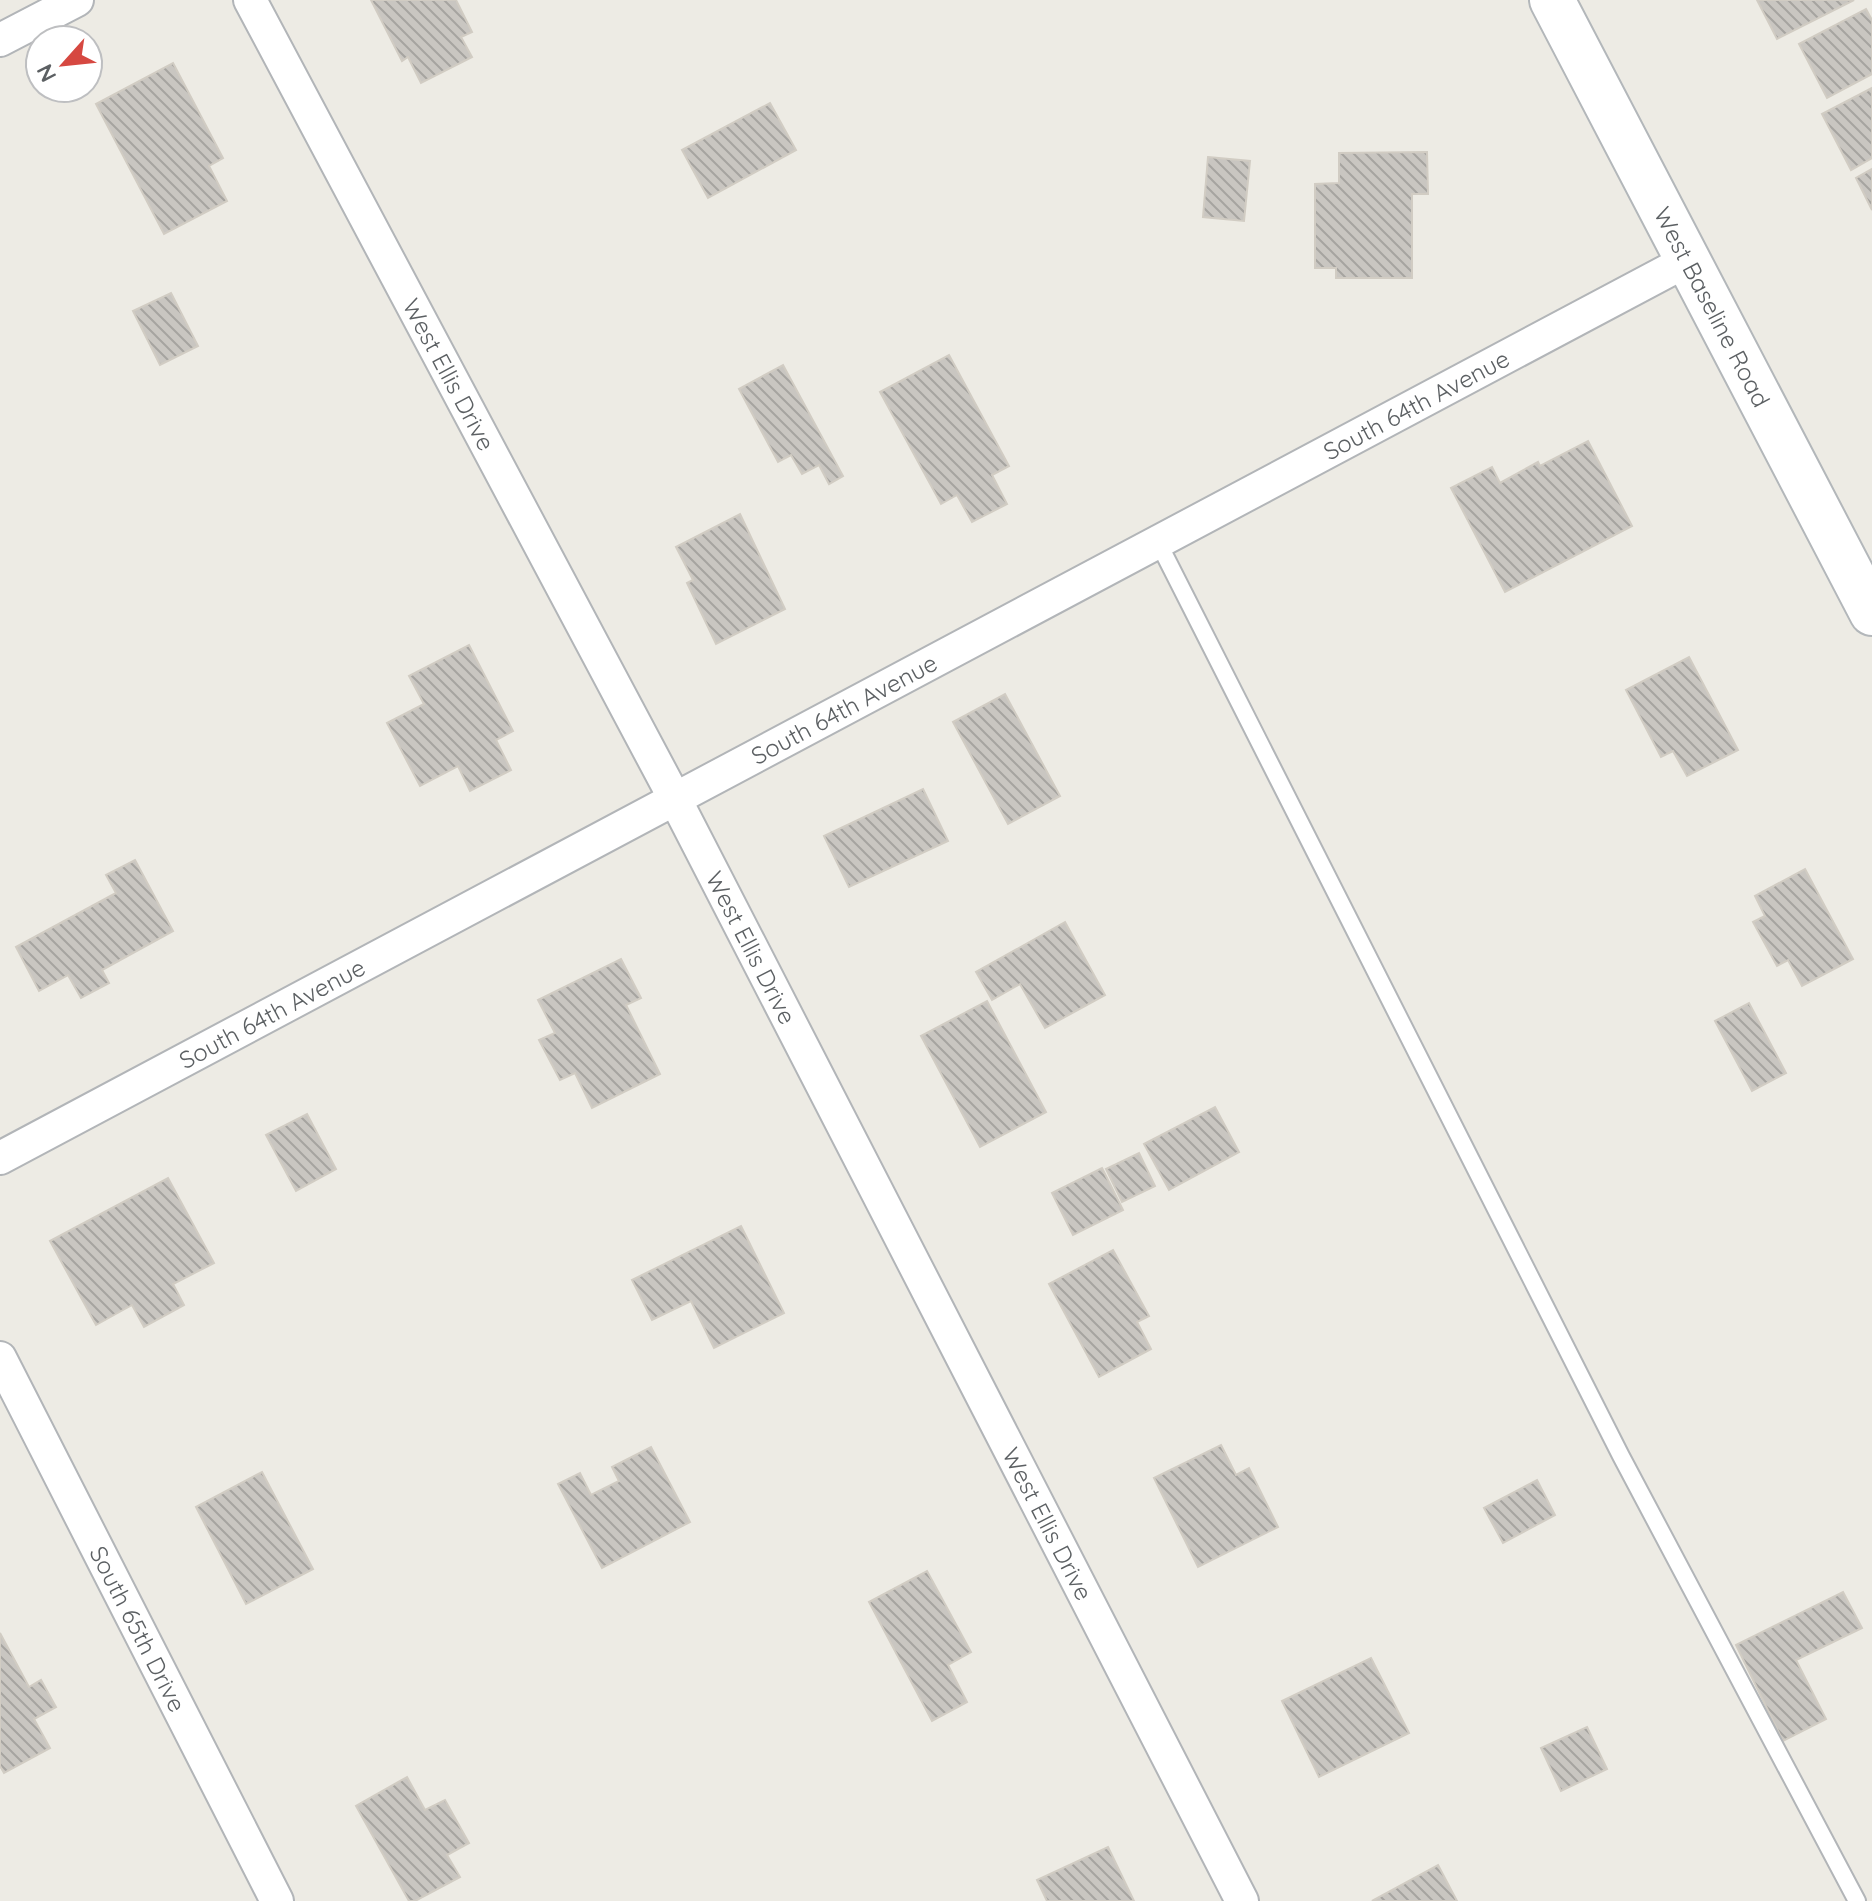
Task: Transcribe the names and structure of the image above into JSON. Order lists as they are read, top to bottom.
{
  "streets": {
    "main road": ["West Baseline Road"],
    "street": ["West Ellis Drive", "South 64th Avenue", "South 65th Drive"]
  },
  "crossings": [
    ["West Baseline Road", "South 64th Avenue"],
    ["West Ellis Drive", "South 64th Avenue"]
  ],
  "north": "bottom left"
}
